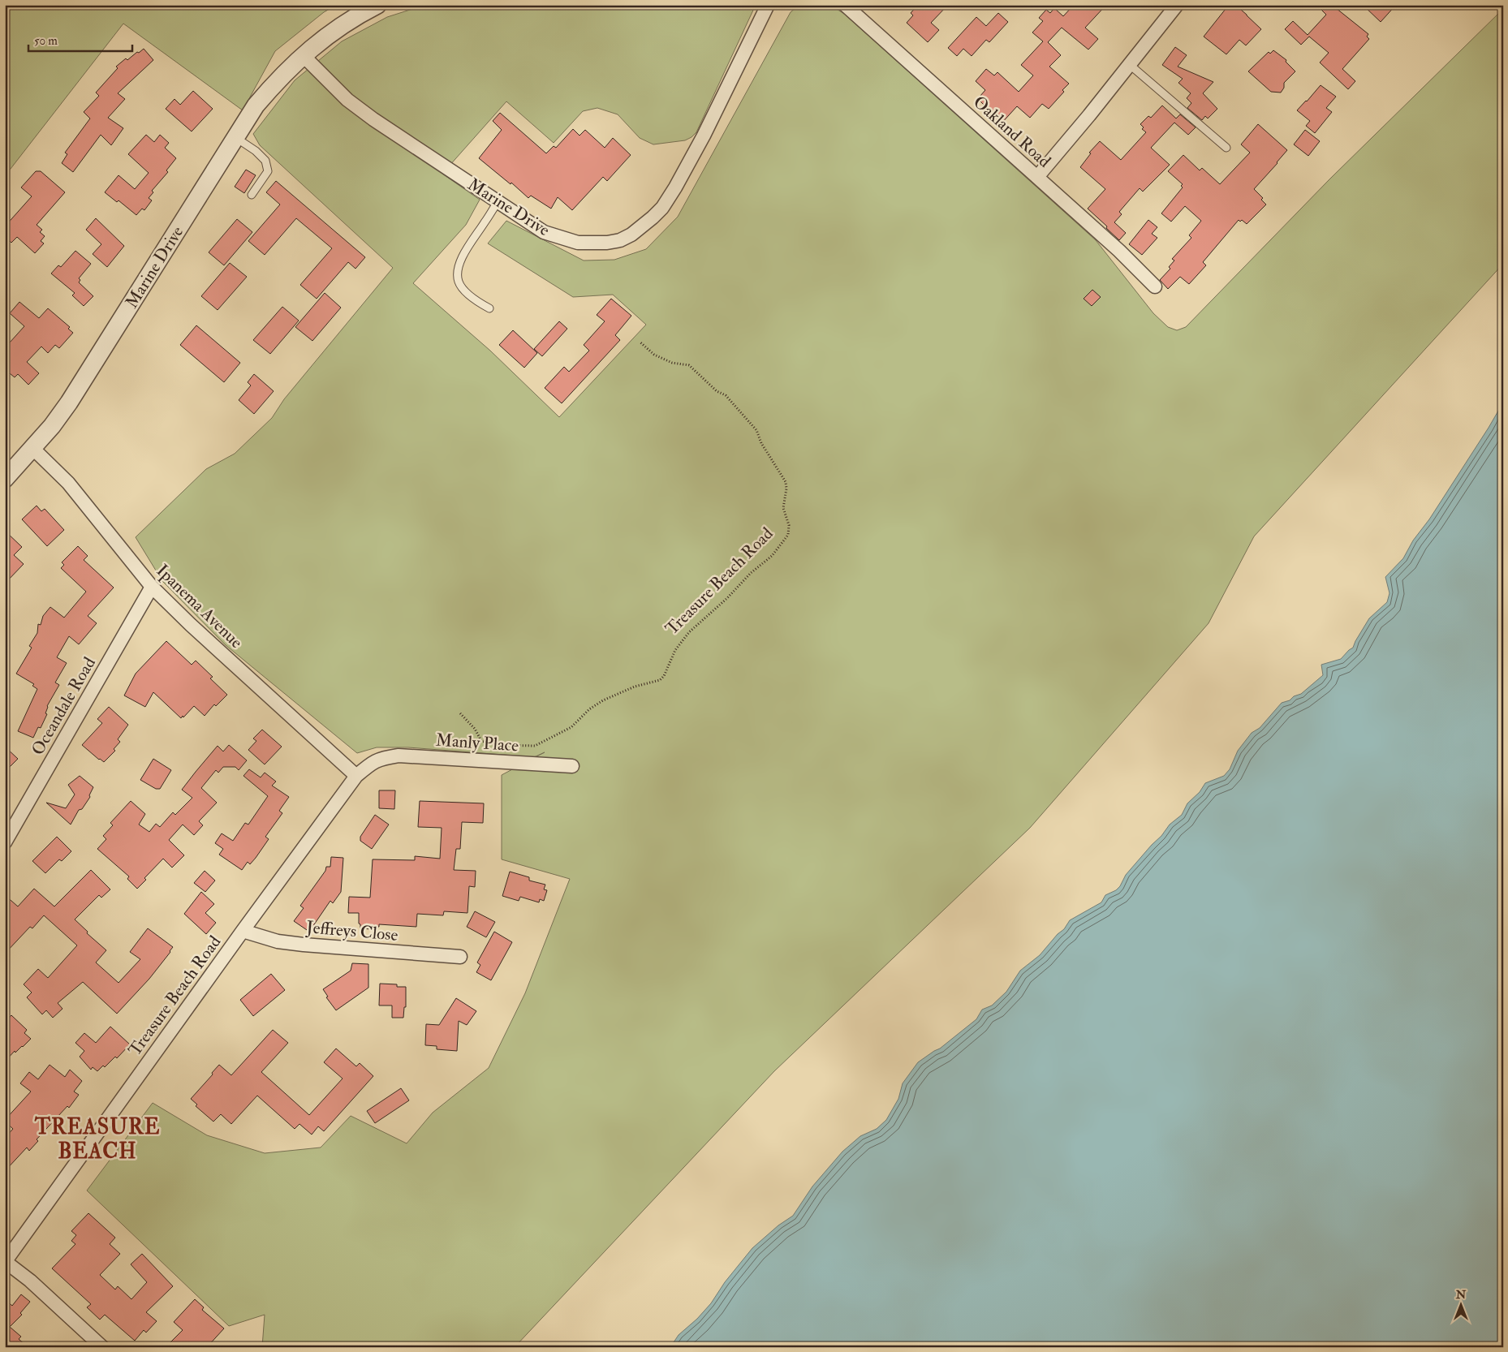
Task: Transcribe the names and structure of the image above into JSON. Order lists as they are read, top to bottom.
{
  "streets": {
    "street": [
      "Oakland Road",
      "Marine Drive",
      "Treasure Beach Road",
      "Ipanema Avenue",
      "Oceandale Road",
      "Manly Place",
      "Jeffreys Close"
    ]
  },
  "crossings": [
    ["Marine Drive", "Ipanema Avenue"],
    ["Treasure Beach Road", "Ipanema Avenue"],
    ["Treasure Beach Road", "Manly Place"],
    ["Treasure Beach Road", "Jeffreys Close"],
    ["Ipanema Avenue", "Oceandale Road"]
  ],
  "districts": ["TREASURE BEACH"],
  "scale_bar": "50 m",
  "north": "top"
}
